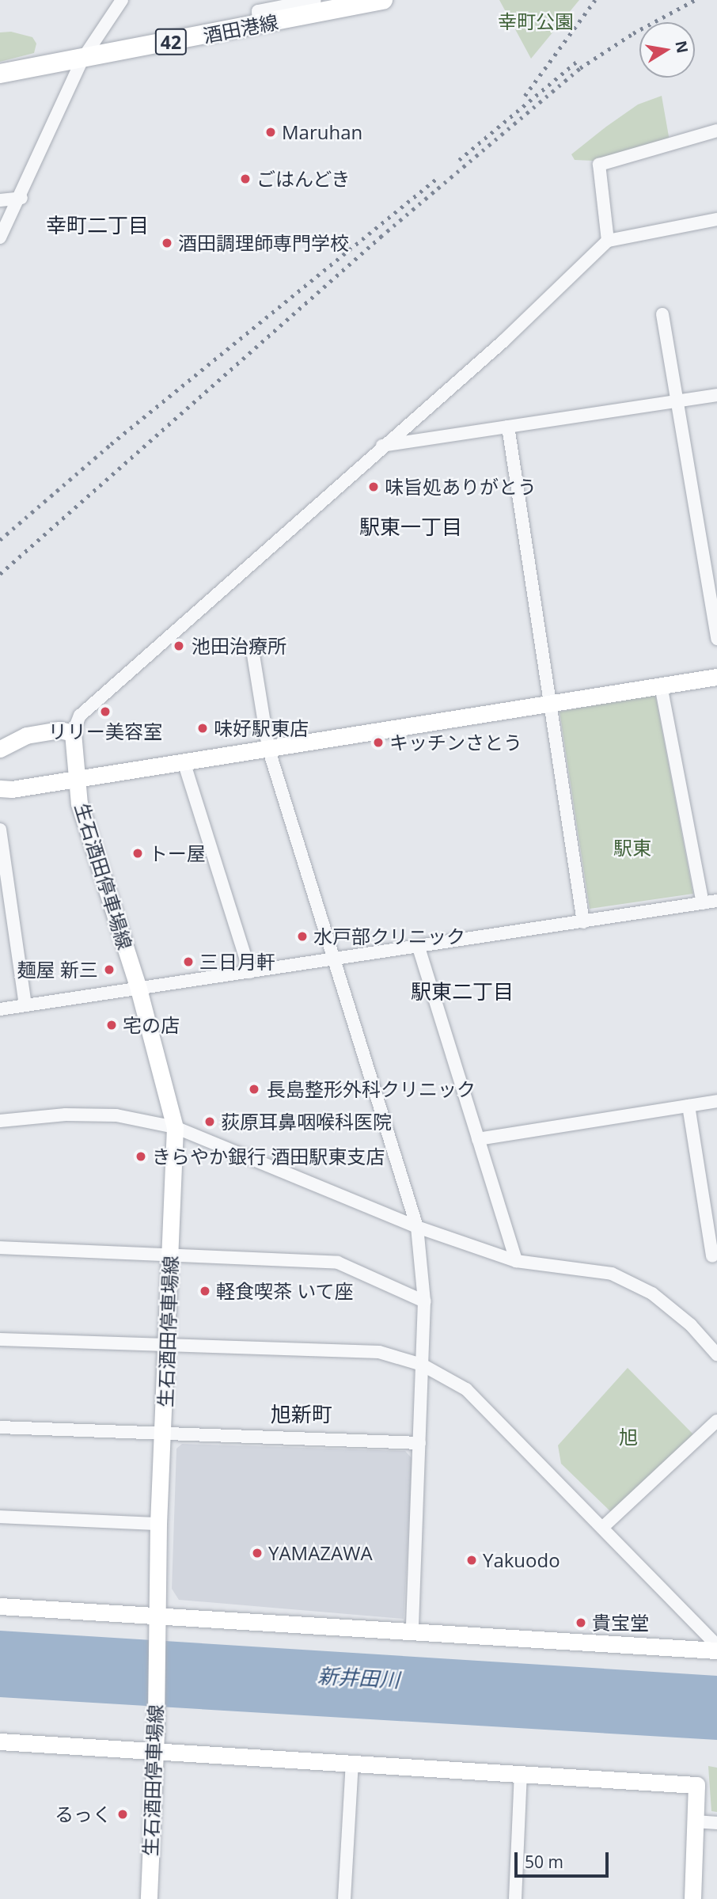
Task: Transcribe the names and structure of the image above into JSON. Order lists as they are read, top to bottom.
{
  "streets": {
    "main road": ["酒田港線", "42"],
    "street": ["生石酒田停車場線"]
  },
  "districts": [
    "幸町二丁目",
    "駅東一丁目",
    "駅東二丁目",
    "旭新町"
  ],
  "water": ["新井田川"],
  "parks": ["幸町公園", "駅東", "旭"],
  "places": [
    "Maruhan",
    "ごはんどき",
    "酒田調理師専門学校",
    "味旨処ありがとう",
    "池田治療所",
    "リリー美容室",
    "味好駅東店",
    "キッチンさとう",
    "トー屋",
    "水戸部クリニック",
    "三日月軒",
    "麺屋 新三",
    "宅の店",
    "長島整形外科クリニック",
    "荻原耳鼻咽喉科医院",
    "きらやか銀行 酒田駅東支店",
    "軽食喫茶 いて座",
    "YAMAZAWA",
    "Yakuodo",
    "貴宝堂",
    "るっく"
  ],
  "scale_bar": "50 m",
  "north": "right"
}
